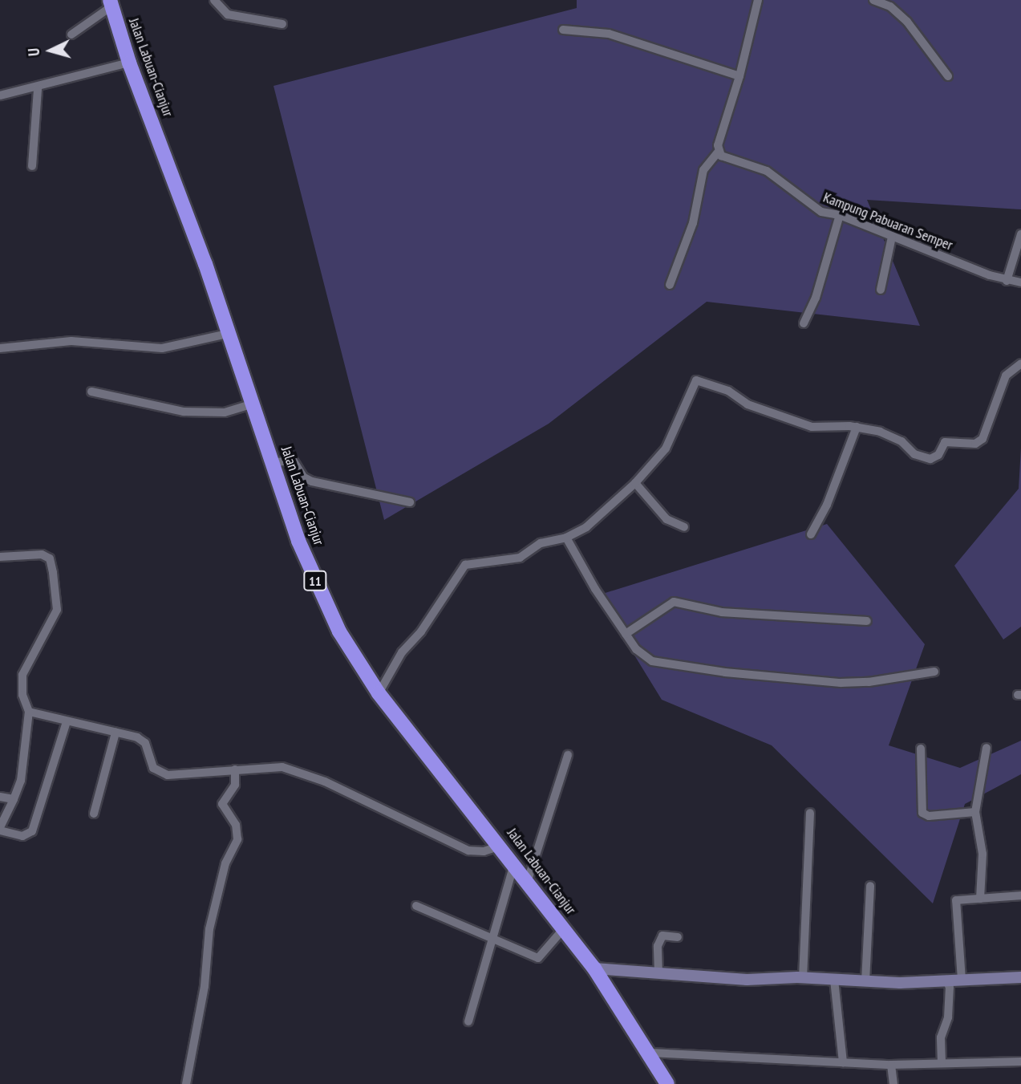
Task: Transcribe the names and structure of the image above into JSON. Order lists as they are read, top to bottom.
{
  "streets": {
    "highway": ["Jalan Labuan-Cianjur", "11"],
    "street": ["Kampung Pabuaran Semper"]
  },
  "north": "left"
}
